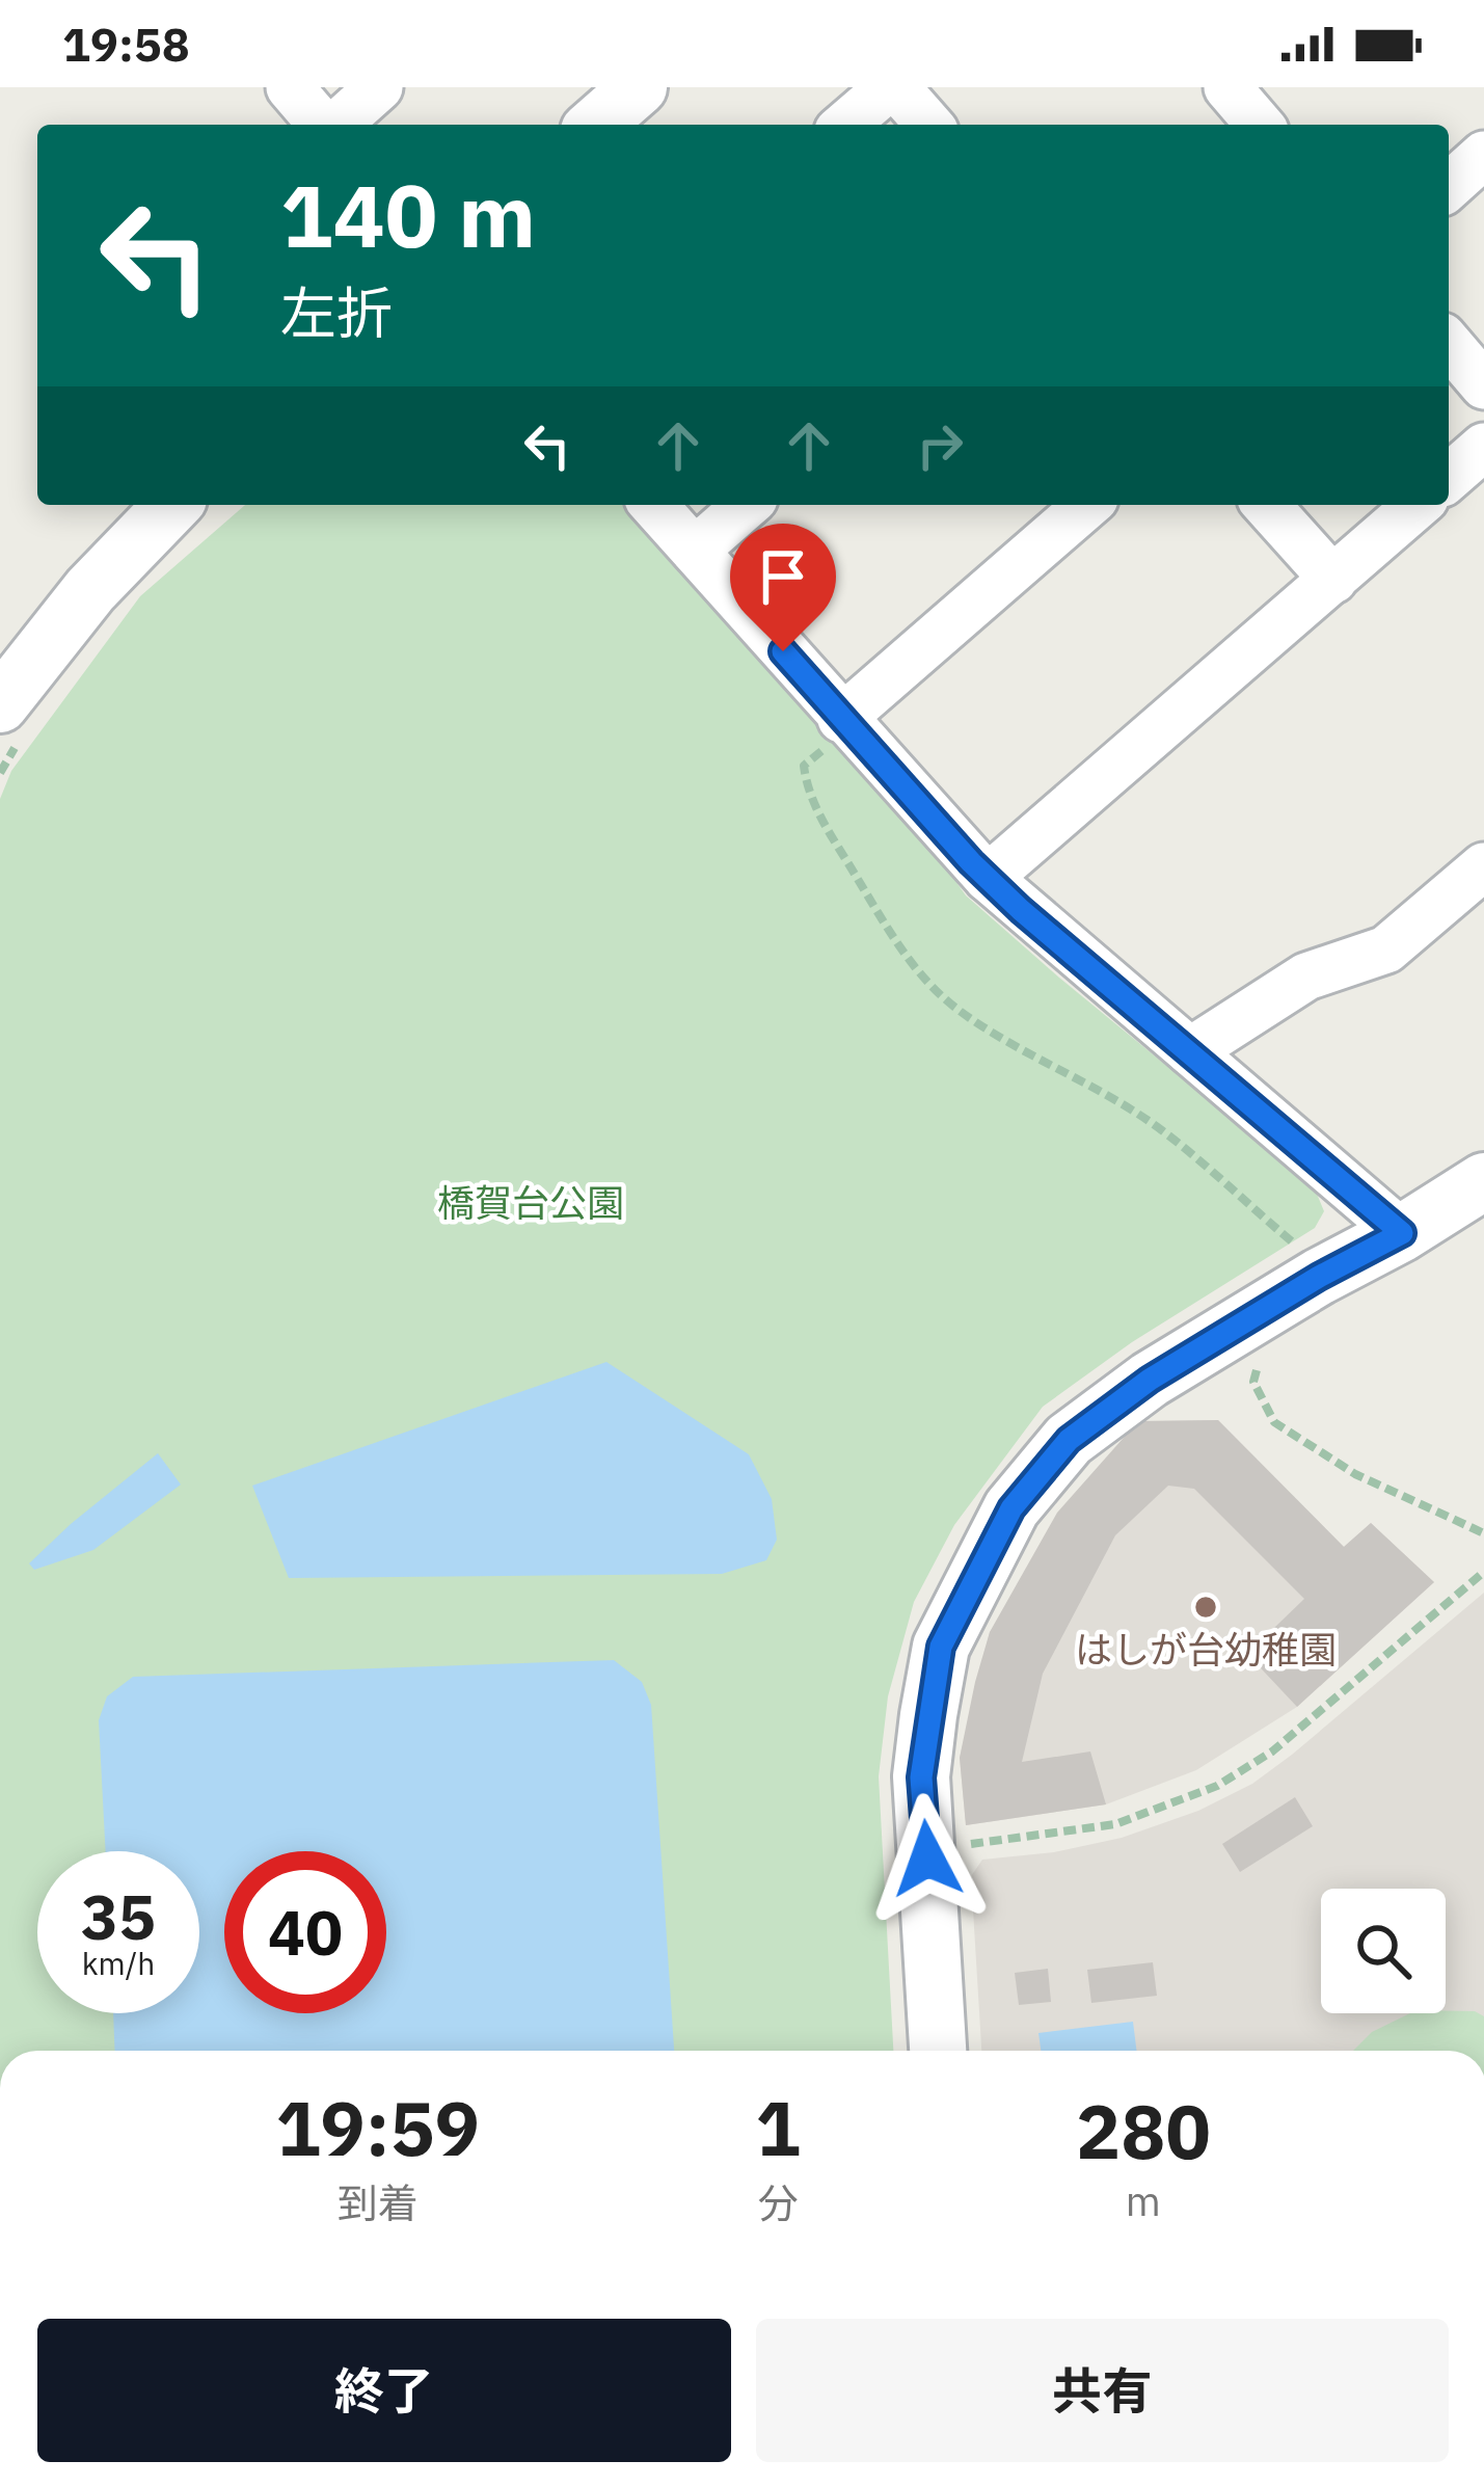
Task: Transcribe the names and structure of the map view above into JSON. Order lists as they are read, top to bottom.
{
  "parks": ["橋賀台公園"],
  "places": ["はしが台幼稚園"],
  "page": {
    "status": "19:58",
    "turn": ["140 m", "左折"],
    "speed": "35 km/h",
    "limit": "40",
    "eta": [
      "19:59",
      "到着",
      "1",
      "分",
      "280",
      "m"
    ],
    "buttons": ["終了", "共有"]
  }
}
